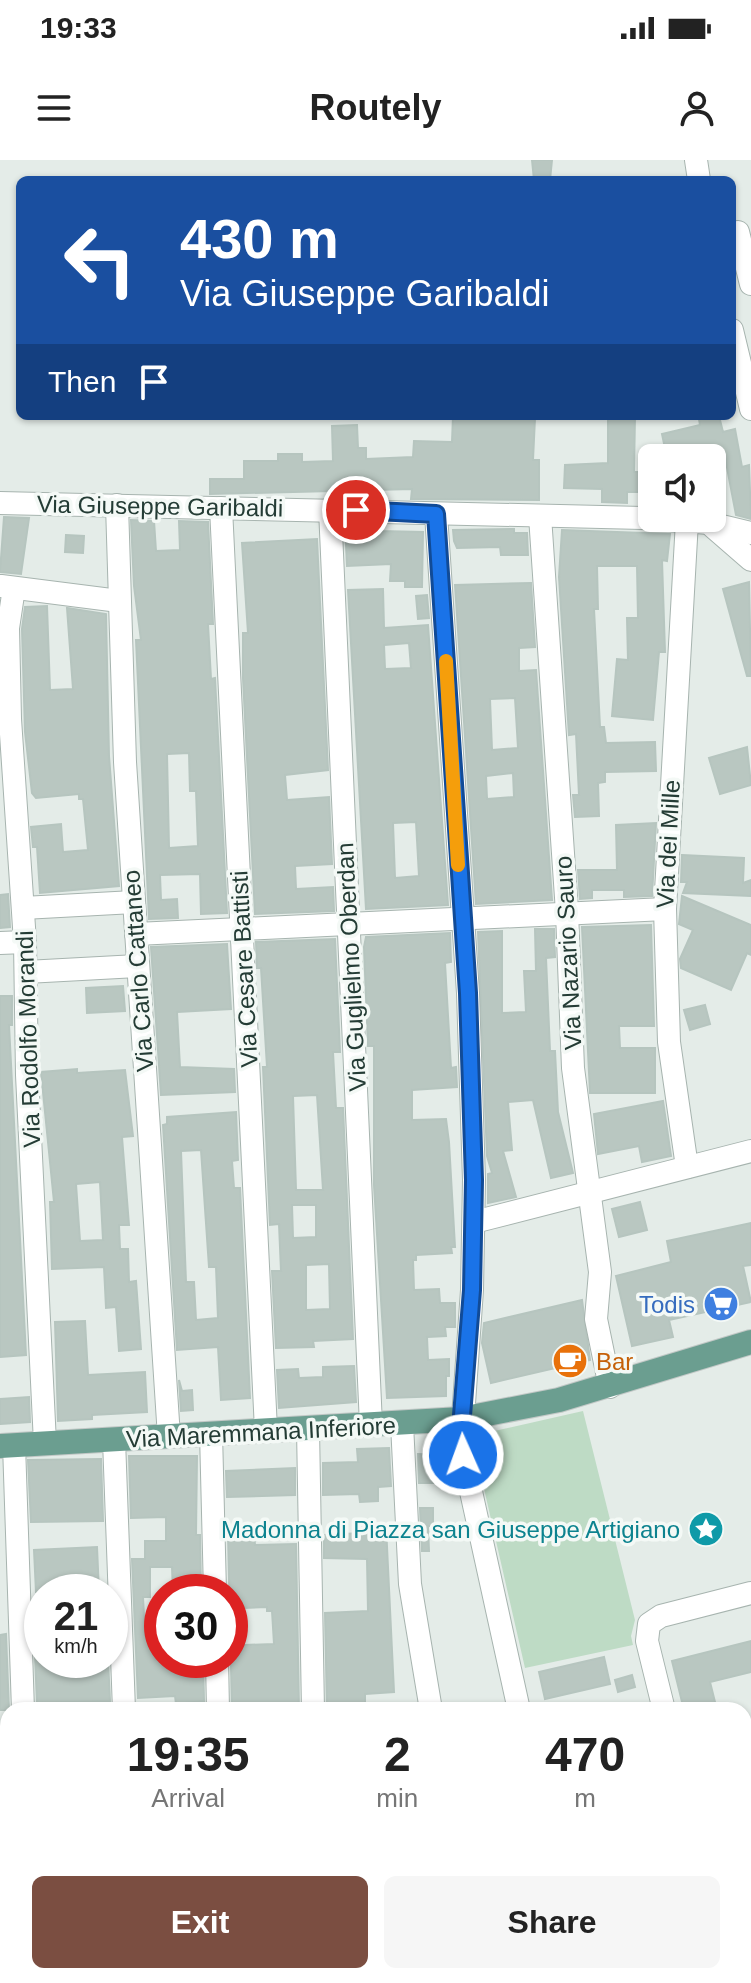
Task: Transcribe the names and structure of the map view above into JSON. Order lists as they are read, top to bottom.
{
  "streets": {
    "main road": ["Via Maremmana Inferiore"],
    "street": [
      "Via Giuseppe Garibaldi",
      "Via dei Mille",
      "Via Nazario Sauro",
      "Via Guglielmo Oberdan",
      "Via Cesare Battisti",
      "Via Carlo Cattaneo",
      "Via Rodolfo Morandi"
    ]
  },
  "crossings": [
    ["Via Giuseppe Garibaldi", "Via Nazario Sauro"],
    ["Via Giuseppe Garibaldi", "Via Guglielmo Oberdan"],
    ["Via Giuseppe Garibaldi", "Via Cesare Battisti"],
    ["Via Giuseppe Garibaldi", "Via Carlo Cattaneo"],
    ["Via Nazario Sauro", "Via Maremmana Inferiore"],
    ["Via Guglielmo Oberdan", "Via Maremmana Inferiore"],
    ["Via Cesare Battisti", "Via Maremmana Inferiore"],
    ["Via Carlo Cattaneo", "Via Maremmana Inferiore"],
    ["Via Rodolfo Morandi", "Via Maremmana Inferiore"]
  ],
  "places": {
    "supermarket": ["Todis"],
    "cafe": ["Bar"],
    "place": ["Madonna di Piazza san Giuseppe Artigiano"]
  },
  "page": {
    "status": "19:33",
    "header": "Routely",
    "turn": ["430 m", "Via Giuseppe Garibaldi"],
    "then": "Then",
    "speed": "21 km/h",
    "limit": "30",
    "eta": [
      "19:35",
      "Arrival",
      "2",
      "min",
      "470",
      "m"
    ],
    "buttons": ["Exit", "Share"]
  }
}
